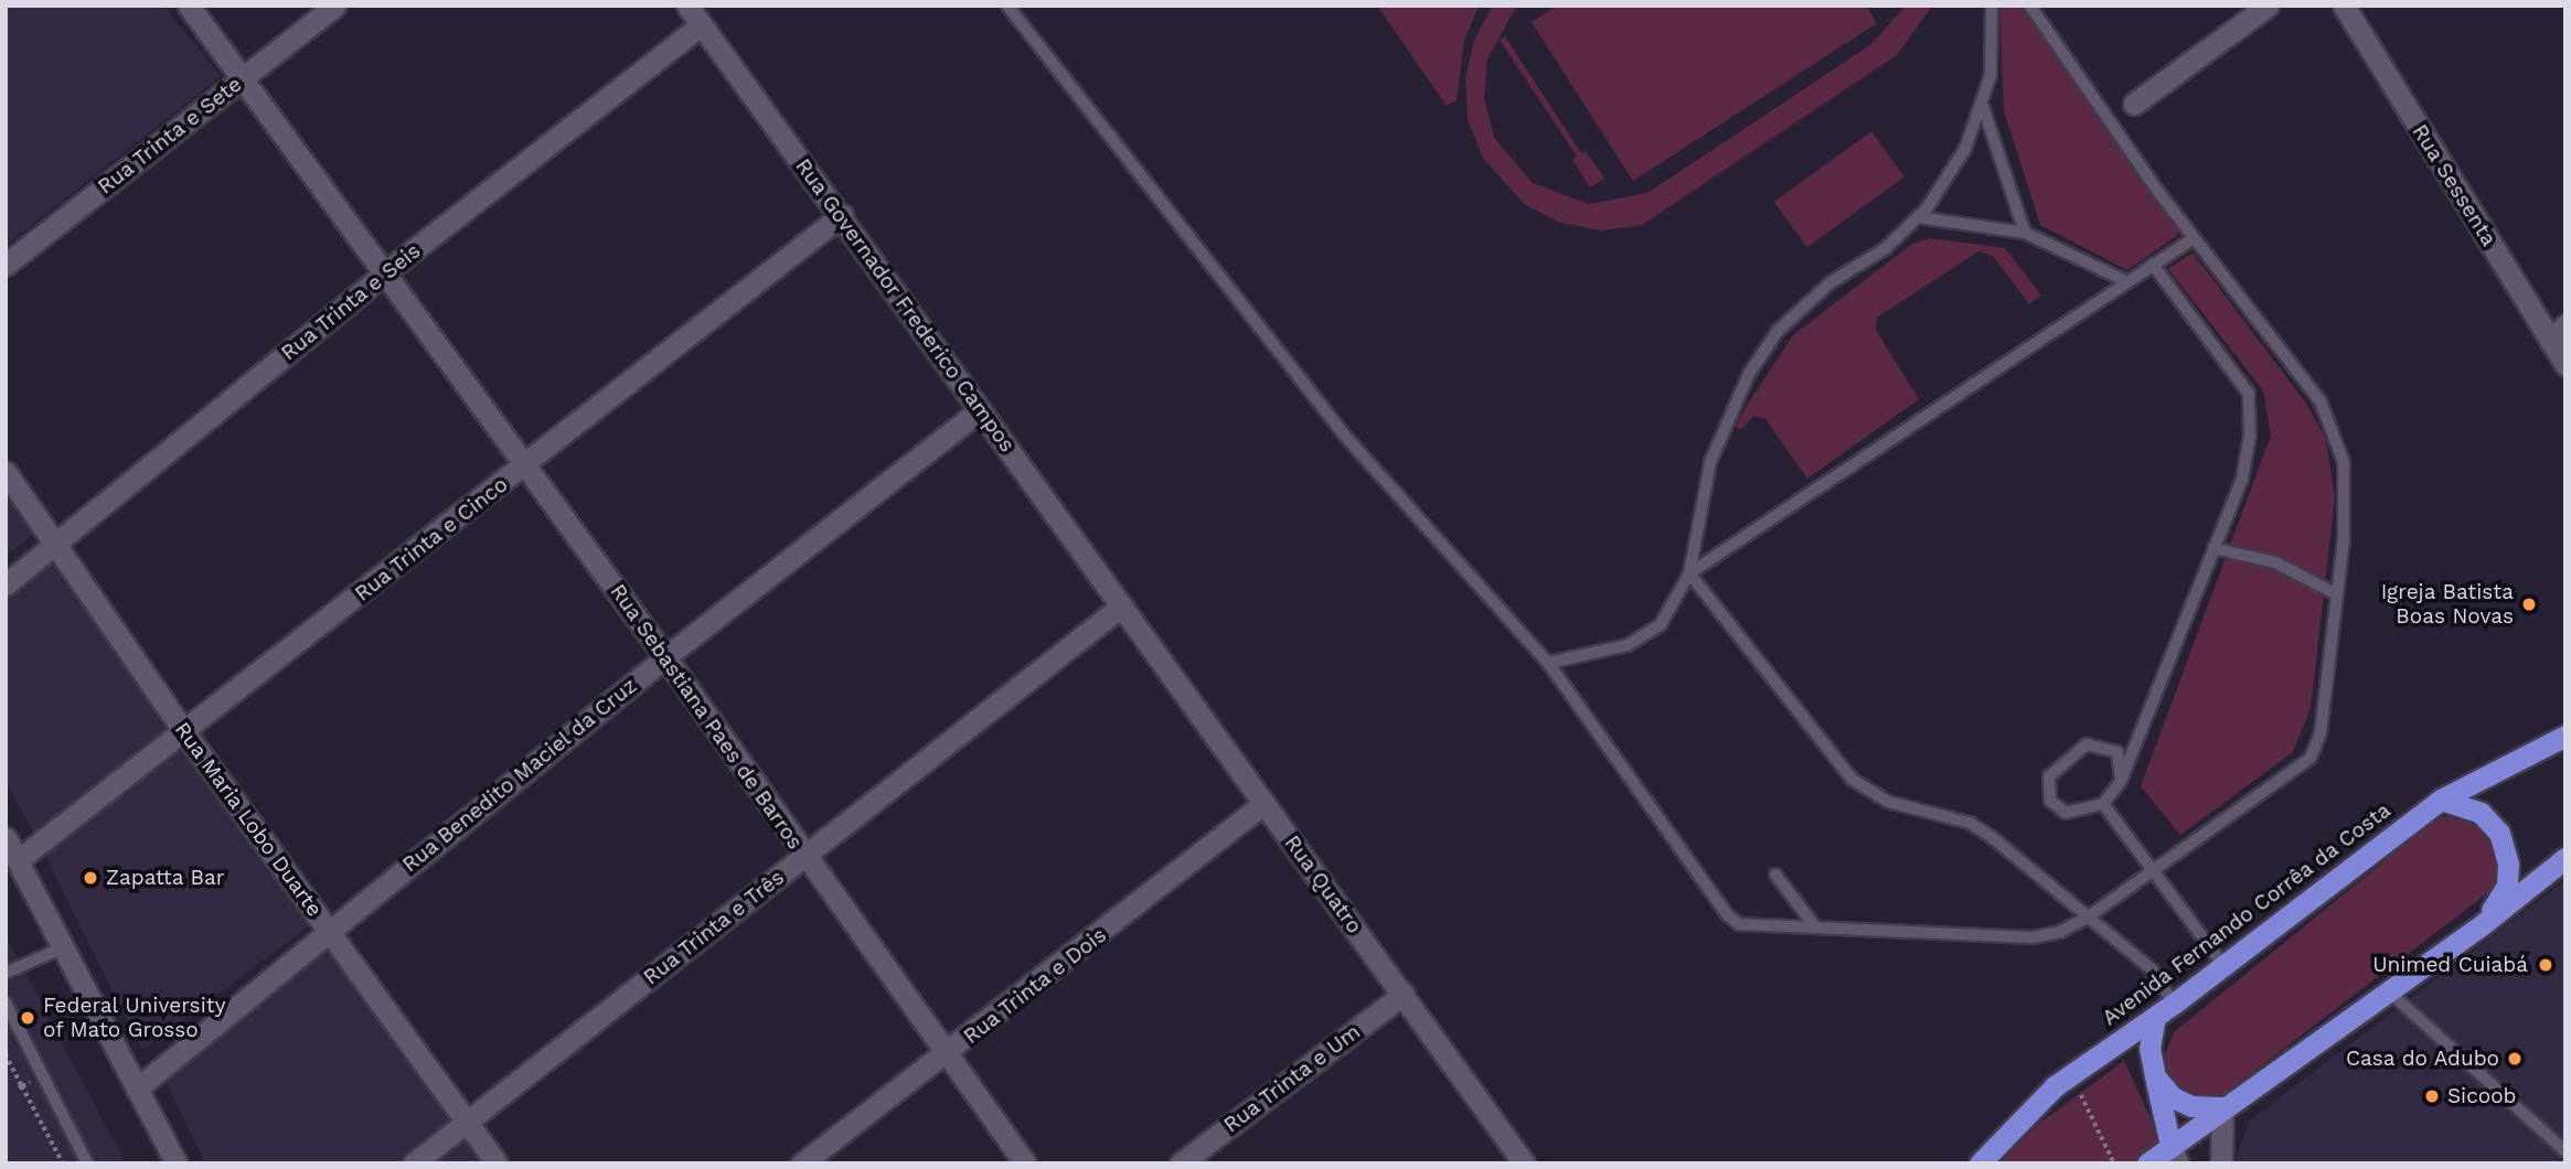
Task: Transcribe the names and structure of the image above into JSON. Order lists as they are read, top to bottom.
{
  "streets": {
    "highway": ["Avenida Fernando Corrêa da Costa"],
    "street": [
      "Rua Trinta e Sete",
      "Rua Sessenta",
      "Rua Trinta e Seis",
      "Rua Governador Frederico Campos",
      "Rua Trinta e Cinco",
      "Rua Sebastiana Paes de Barros",
      "Rua Benedito Maciel da Cruz",
      "Rua Maria Lobo Duarte",
      "Rua Quatro",
      "Rua Trinta e Três",
      "Rua Trinta e Dois",
      "Rua Trinta e Um"
    ]
  },
  "crossings": [
    ["Rua Trinta e Sete", "Rua Sebastiana Paes de Barros"],
    ["Rua Trinta e Seis", "Rua Governador Frederico Campos"],
    ["Rua Trinta e Seis", "Rua Sebastiana Paes de Barros"],
    ["Rua Trinta e Seis", "Rua Maria Lobo Duarte"],
    ["Rua Governador Frederico Campos", "Rua Trinta e Cinco"],
    ["Rua Governador Frederico Campos", "Rua Benedito Maciel da Cruz"],
    ["Rua Governador Frederico Campos", "Rua Quatro"],
    ["Rua Governador Frederico Campos", "Rua Trinta e Três"],
    ["Rua Trinta e Cinco", "Rua Sebastiana Paes de Barros"],
    ["Rua Trinta e Cinco", "Rua Maria Lobo Duarte"],
    ["Rua Sebastiana Paes de Barros", "Rua Benedito Maciel da Cruz"],
    ["Rua Sebastiana Paes de Barros", "Rua Trinta e Três"],
    ["Rua Sebastiana Paes de Barros", "Rua Trinta e Dois"],
    ["Rua Benedito Maciel da Cruz", "Rua Maria Lobo Duarte"],
    ["Rua Maria Lobo Duarte", "Rua Trinta e Três"],
    ["Rua Quatro", "Rua Trinta e Três"],
    ["Rua Quatro", "Rua Trinta e Dois"],
    ["Rua Quatro", "Rua Trinta e Um"]
  ],
  "places": [
    "Igreja Batista Boas Novas",
    "Zapatta Bar",
    "Unimed Cuiabá",
    "Federal University of Mato Grosso",
    "Casa do Adubo",
    "Sicoob"
  ]
}
